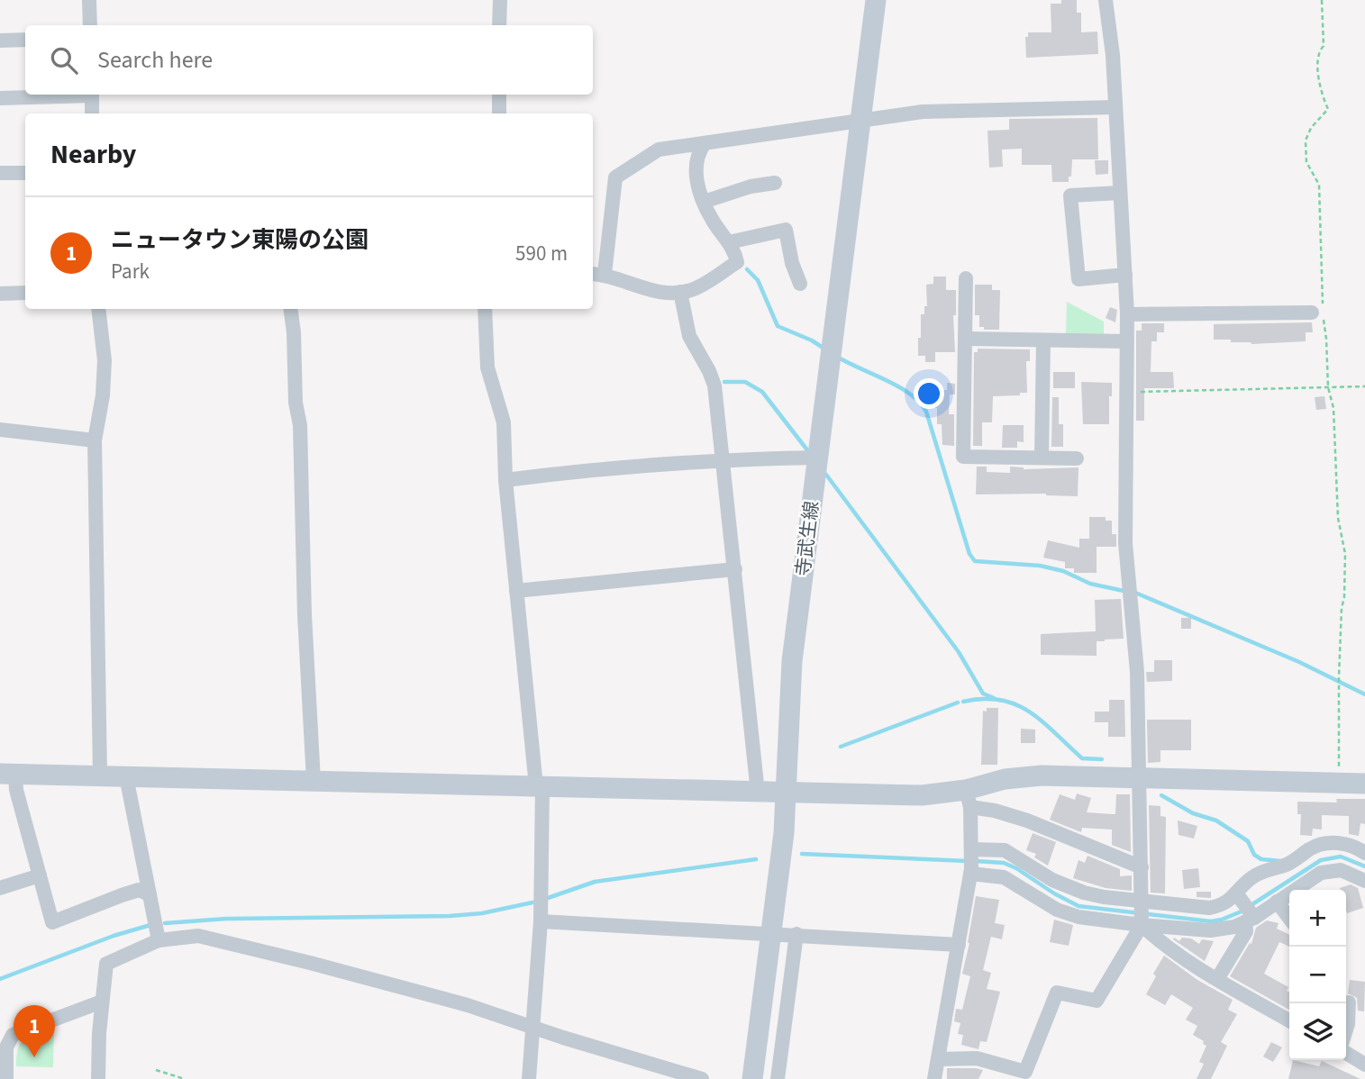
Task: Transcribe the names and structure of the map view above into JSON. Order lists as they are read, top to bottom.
{
  "streets": {
    "street": ["寺武生線"]
  },
  "page": {
    "search": "Search here",
    "heading": "Nearby",
    "list": [
      {
        "mark": "1",
        "name": "ニュータウン東陽の公園",
        "note": "Park",
        "value": "590 m"
      }
    ],
    "map_buttons": ["+", "−"],
    "pins": "1"
  }
}
